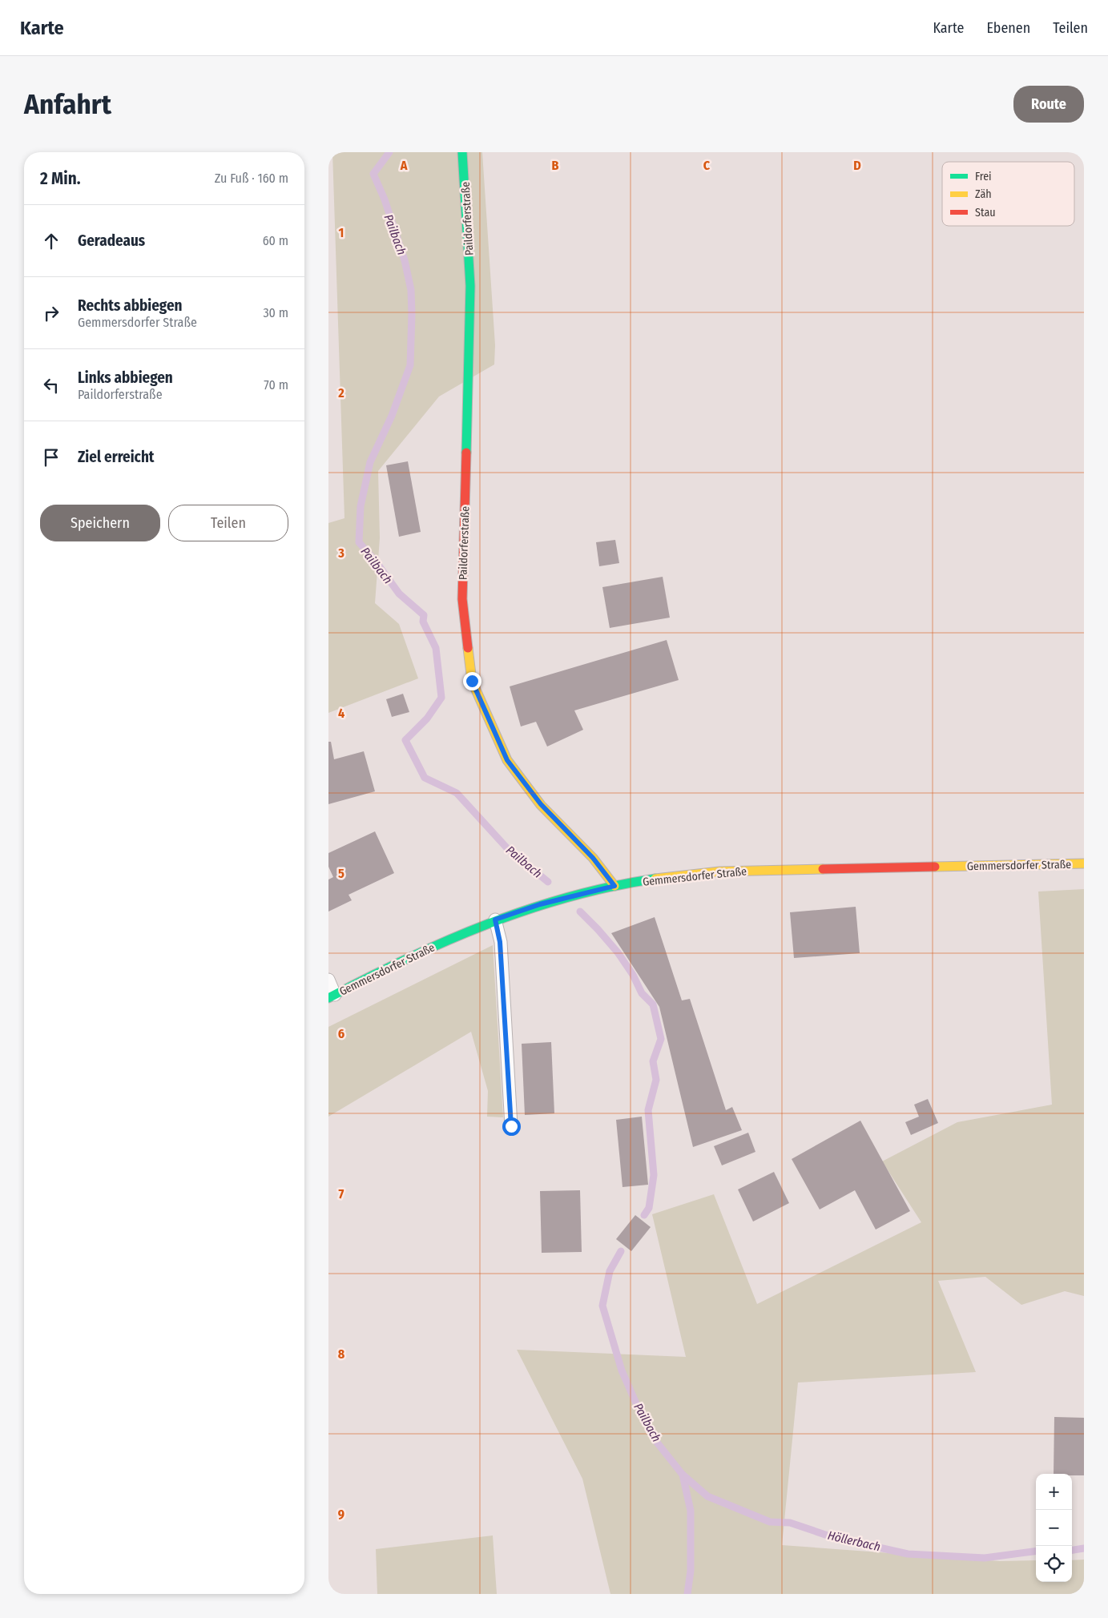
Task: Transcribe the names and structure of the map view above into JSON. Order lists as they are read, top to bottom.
{
  "streets": {
    "street": ["Paildorferstraße", "Gemmersdorfer Straße"]
  },
  "crossings": [
    ["Paildorferstraße", "Gemmersdorfer Straße"]
  ],
  "water": ["Pailbach", "Höllerbach"],
  "legend": ["Frei", "Zäh", "Stau"],
  "page": {
    "header": "Karte",
    "nav": ["Karte", "Ebenen", "Teilen"],
    "buttons": [
      "Route",
      ["Speichern", "Teilen"]
    ],
    "title": "Anfahrt",
    "heading": ["2 Min.", "Zu Fuß · 160 m"],
    "list": [
      ["Geradeaus", "60 m"],
      ["Rechts abbiegen", "Gemmersdorfer Straße", "30 m"],
      ["Links abbiegen", "Paildorferstraße", "70 m"],
      "Ziel erreicht"
    ],
    "map_buttons": ["+", "−"]
  },
  "grid": {
    "columns": [
      "A",
      "B",
      "C",
      "D"
    ],
    "rows": [
      "1",
      "2",
      "3",
      "4",
      "5",
      "6",
      "7",
      "8",
      "9"
    ]
  }
}
